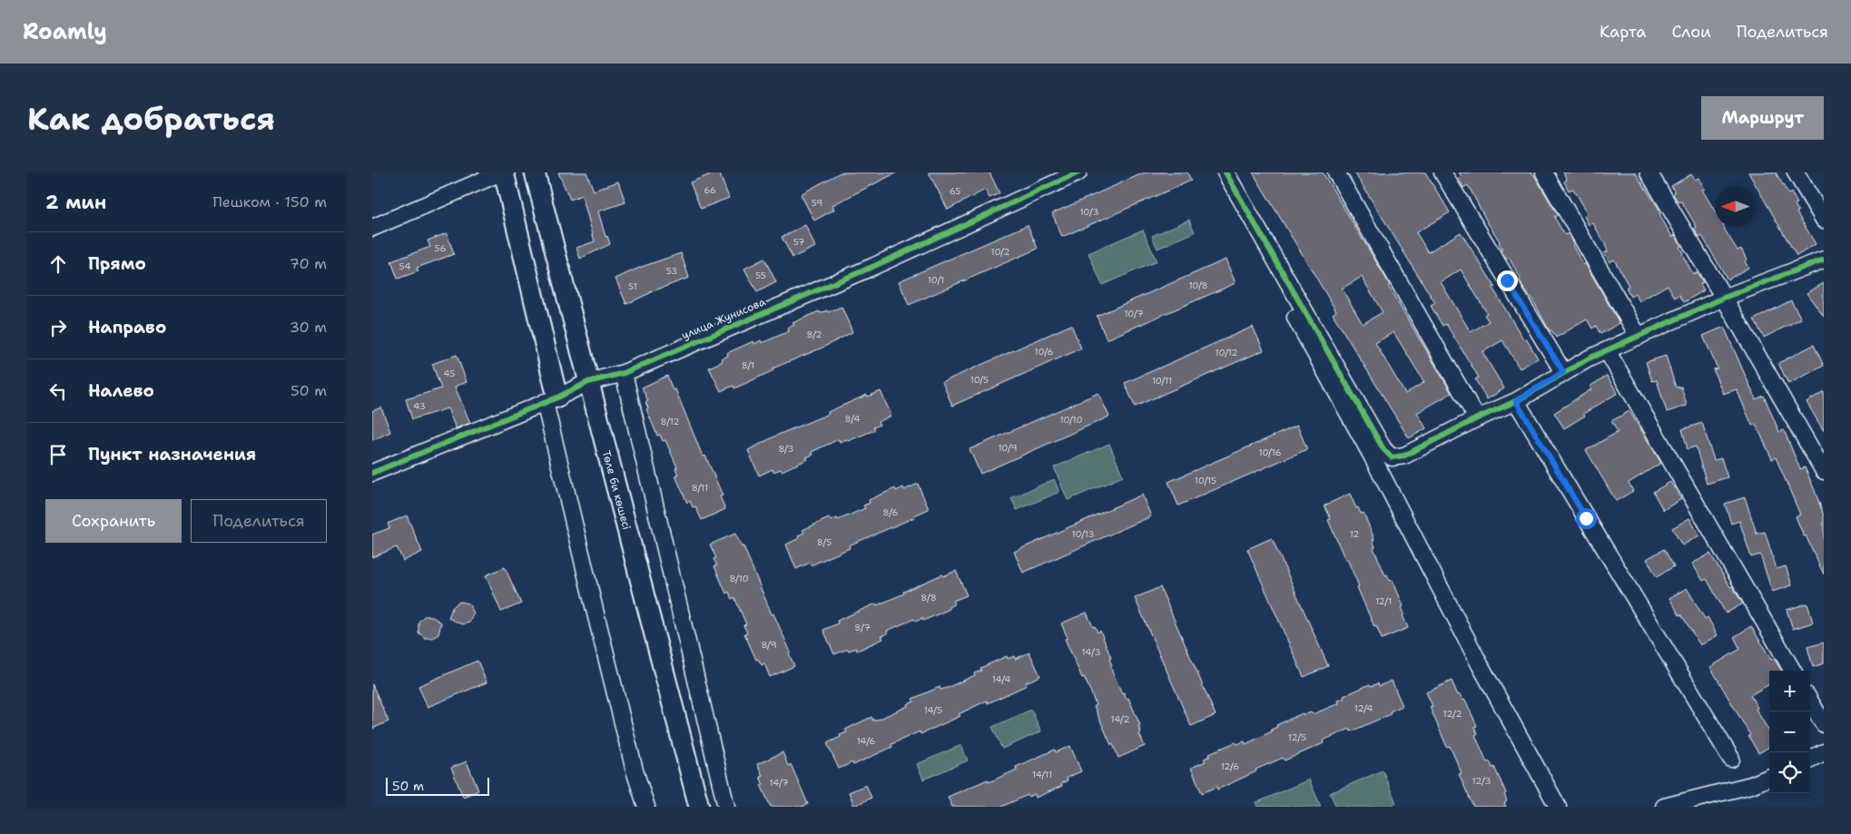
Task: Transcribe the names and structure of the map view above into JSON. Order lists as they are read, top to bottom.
{
  "streets": {
    "main road": ["Төле би көшесі"],
    "street": ["улица Жунисова"]
  },
  "crossings": [
    ["улица Жунисова", "Төле би көшесі"]
  ],
  "house_numbers": [
    "66",
    "65",
    "59",
    "10/3",
    "57",
    "56",
    "10/2",
    "54",
    "53",
    "55",
    "10/1",
    "10/8",
    "51",
    "10/7",
    "8/2",
    "10/6",
    "10/12",
    "8/1",
    "45",
    "10/5",
    "10/11",
    "43",
    "8/4",
    "10/10",
    "8/12",
    "10/9",
    "8/3",
    "10/16",
    "10/15",
    "8/11",
    "8/6",
    "10/13",
    "12",
    "8/5",
    "8/10",
    "8/8",
    "12/1",
    "8/7",
    "8/9",
    "14/3",
    "14/4",
    "12/4",
    "14/5",
    "12/2",
    "14/2",
    "12/5",
    "14/6",
    "12/6",
    "14/11",
    "12/3",
    "14/7"
  ],
  "scale_bar": "50 m",
  "north": "left",
  "page": {
    "header": "Roamly",
    "nav": ["Карта", "Слои", "Поделиться"],
    "buttons": [
      "Маршрут",
      ["Сохранить", "Поделиться"]
    ],
    "title": "Как добраться",
    "heading": ["2 мин", "Пешком · 150 m"],
    "list": [
      ["Прямо", "70 m"],
      ["Направо", "30 m"],
      ["Налево", "50 m"],
      "Пункт назначения"
    ],
    "map_buttons": ["+", "−"],
    "scale": "50 m"
  }
}
